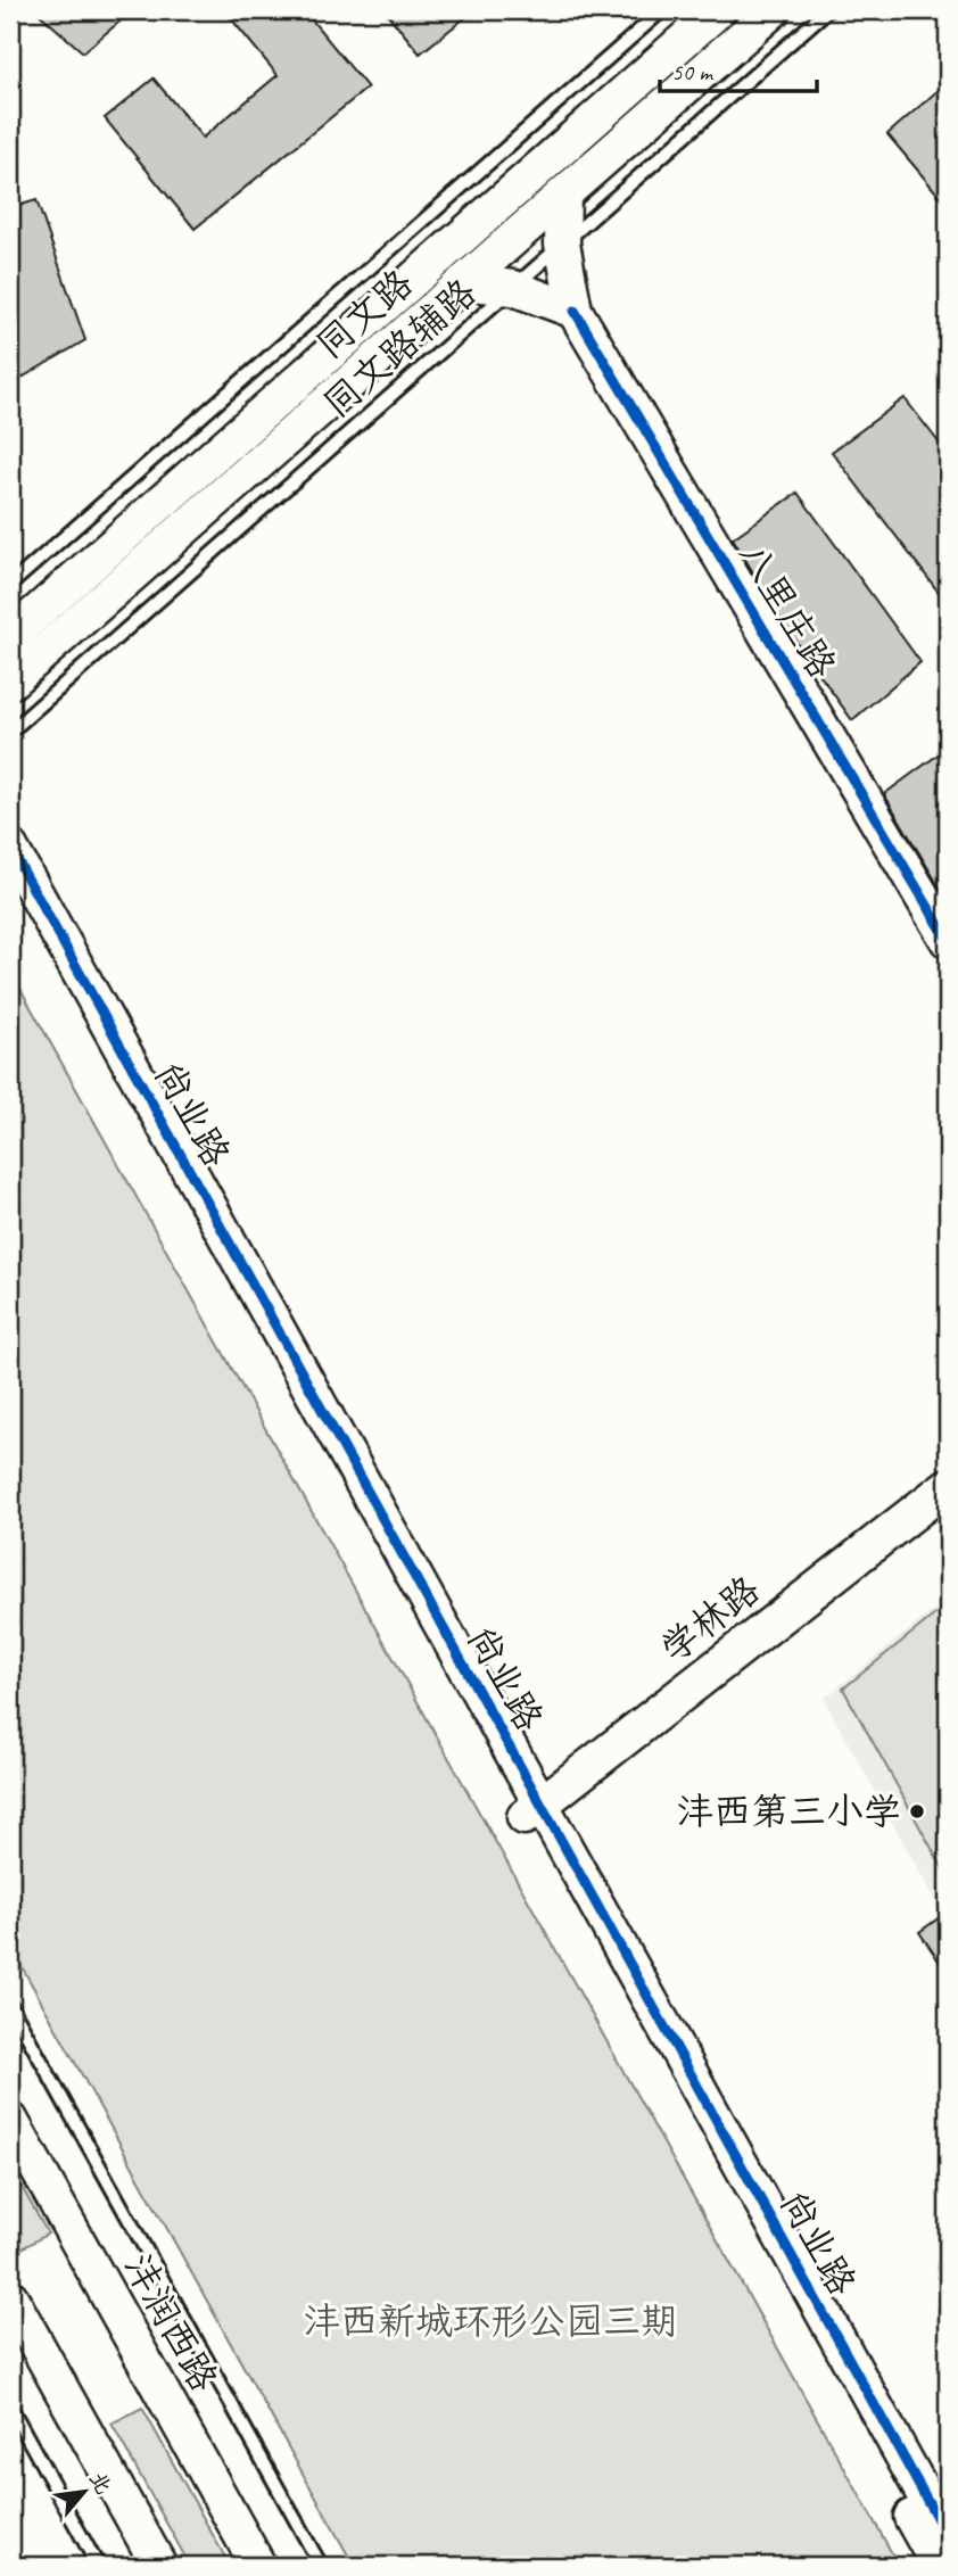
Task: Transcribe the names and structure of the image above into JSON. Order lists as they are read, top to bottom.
{
  "streets": {
    "street": [
      "同文路",
      "八里庄路",
      "尚业路",
      "学林路",
      "沣润西路"
    ],
    "lane": ["同文路辅路"]
  },
  "crossings": [
    ["尚业路", "学林路"]
  ],
  "parks": ["沣西新城环形公园三期"],
  "places": ["沣西第三小学"],
  "scale_bar": "50 m",
  "north": "top right"
}
